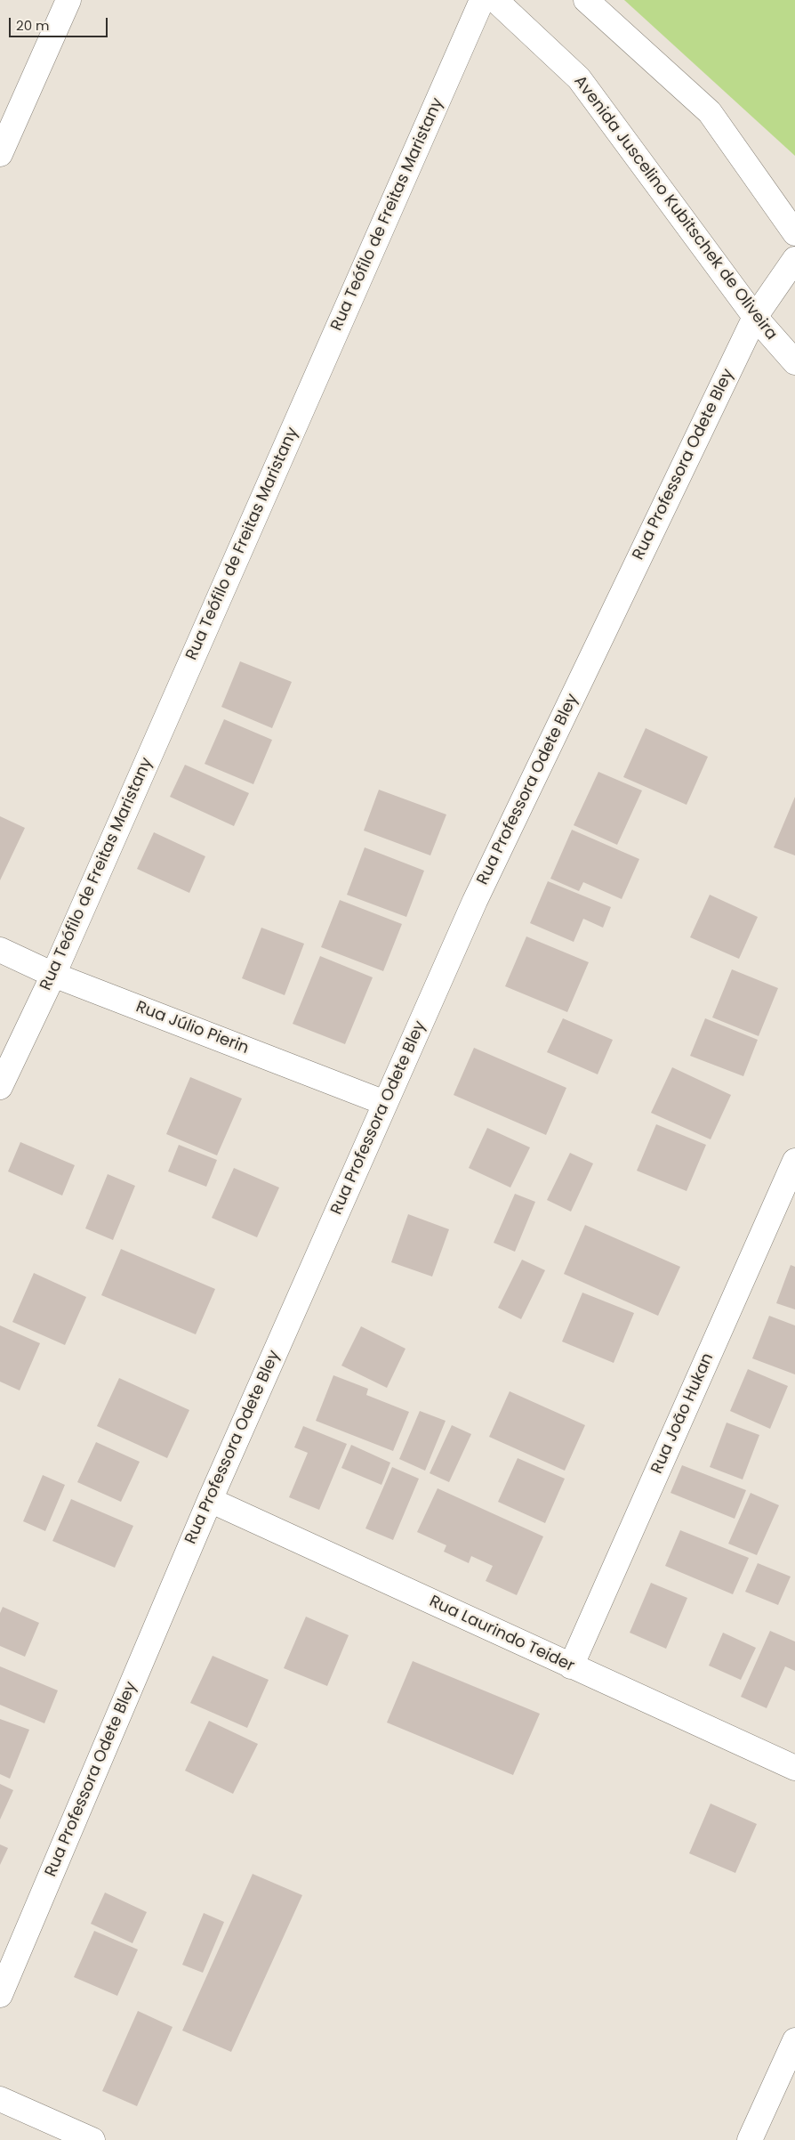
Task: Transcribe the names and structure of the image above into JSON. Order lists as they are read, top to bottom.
{
  "streets": {
    "street": [
      "Avenida Juscelino Kubitschek de Oliveira",
      "Rua Teófilo de Freitas Maristany",
      "Rua Professora Odete Bley",
      "Rua Júlio Pierin",
      "Rua João Hukan",
      "Rua Laurindo Teider"
    ]
  },
  "crossings": [
    ["Avenida Juscelino Kubitschek de Oliveira", "Rua Professora Odete Bley"],
    ["Rua Teófilo de Freitas Maristany", "Rua Júlio Pierin"],
    ["Rua Professora Odete Bley", "Rua Júlio Pierin"],
    ["Rua Professora Odete Bley", "Rua Laurindo Teider"],
    ["Rua João Hukan", "Rua Laurindo Teider"]
  ],
  "scale_bar": "20 m"
}
